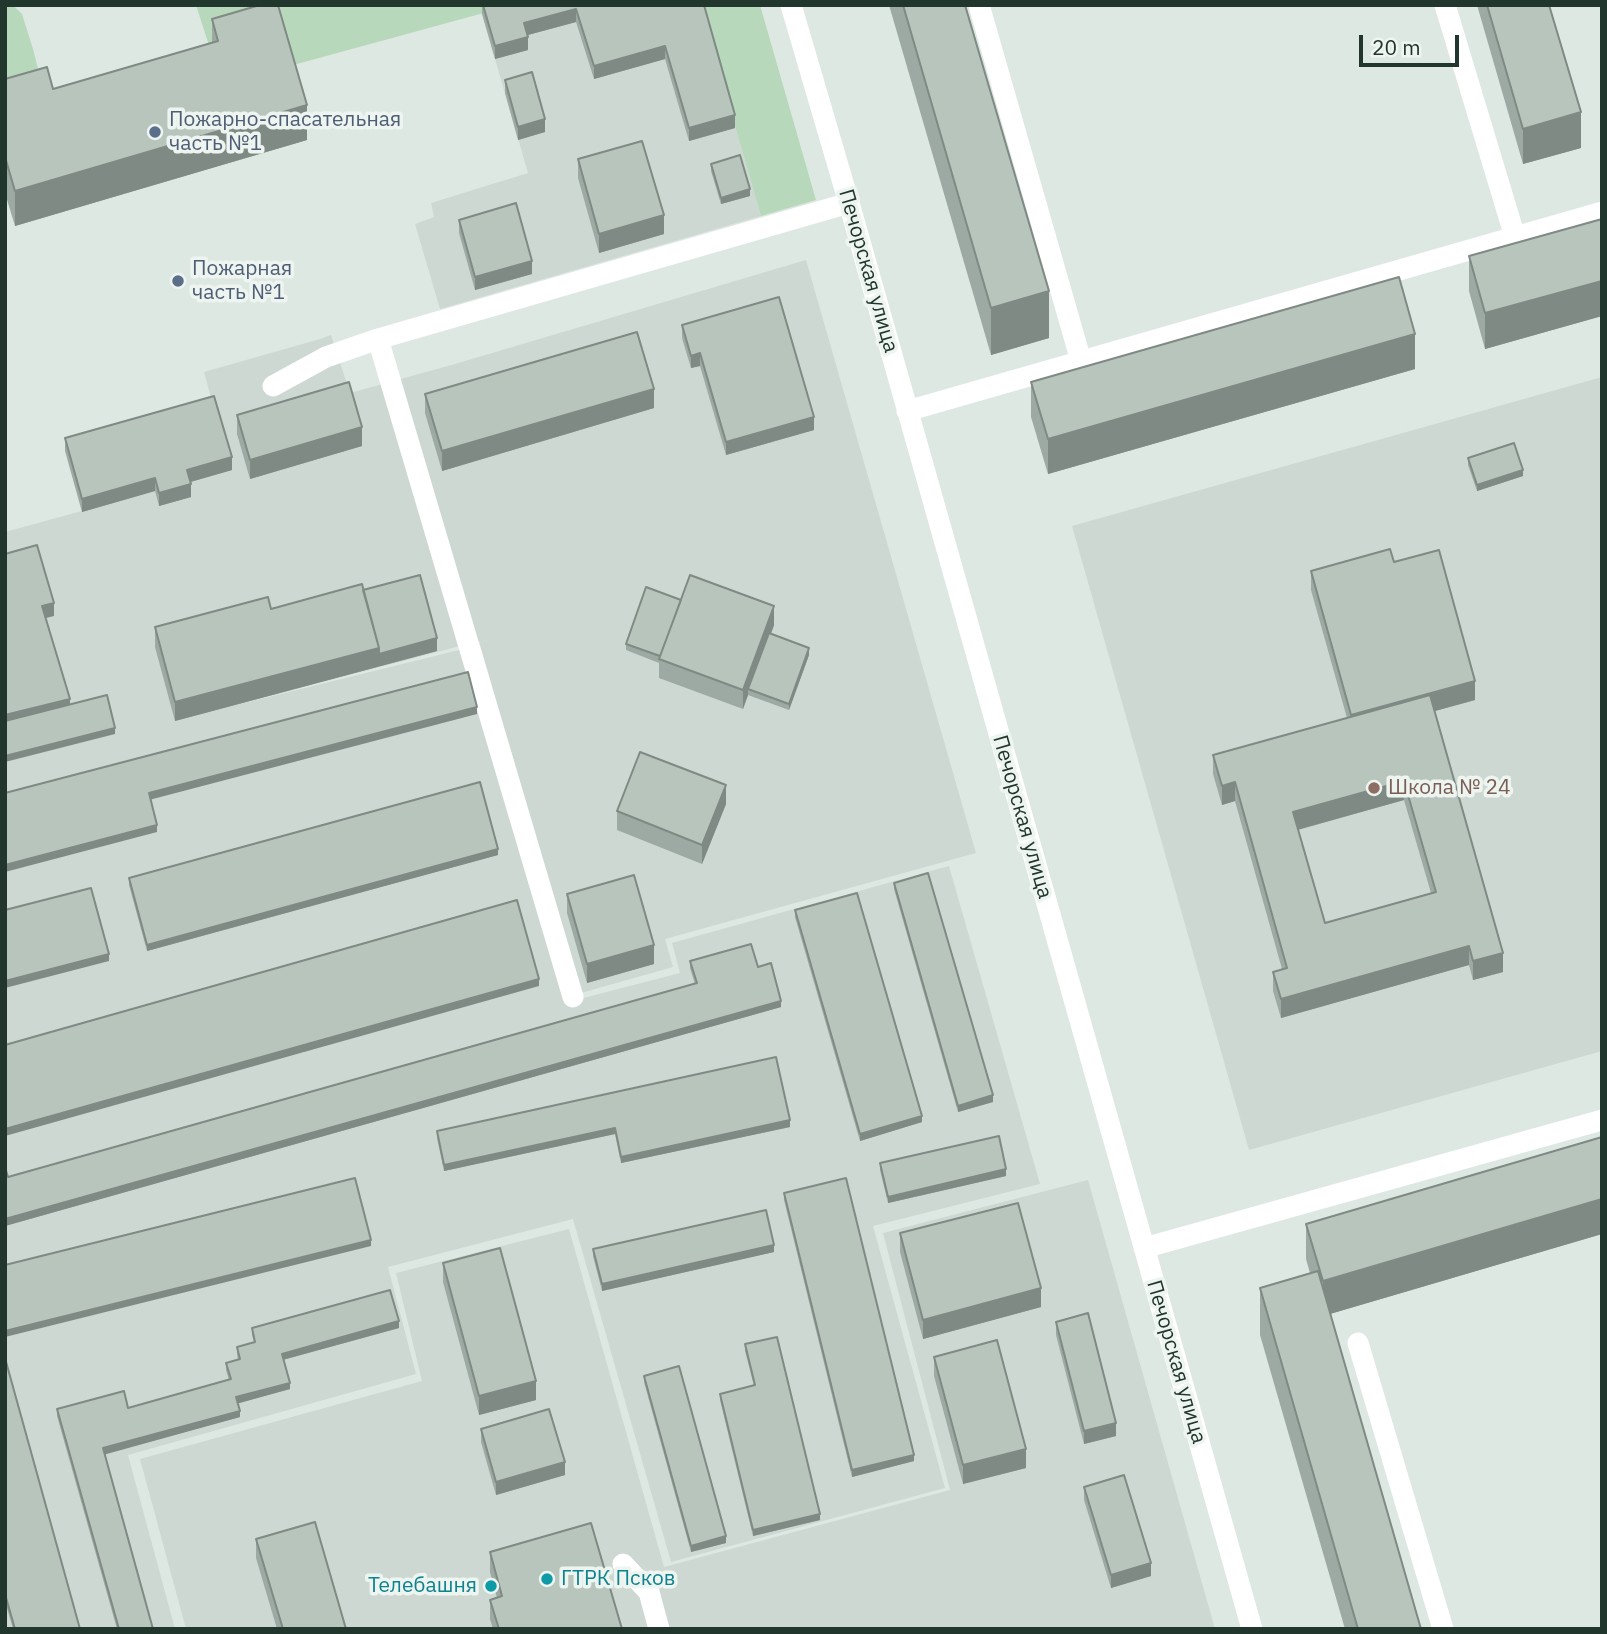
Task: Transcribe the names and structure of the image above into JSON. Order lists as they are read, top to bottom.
{
  "streets": {
    "street": ["Печорская улица"]
  },
  "places": [
    "Пожарно-спасательная часть №1",
    "Пожарная часть №1",
    "Школа № 24",
    "ГТРК Псков",
    "Телебашня"
  ],
  "scale_bar": "20 m"
}
